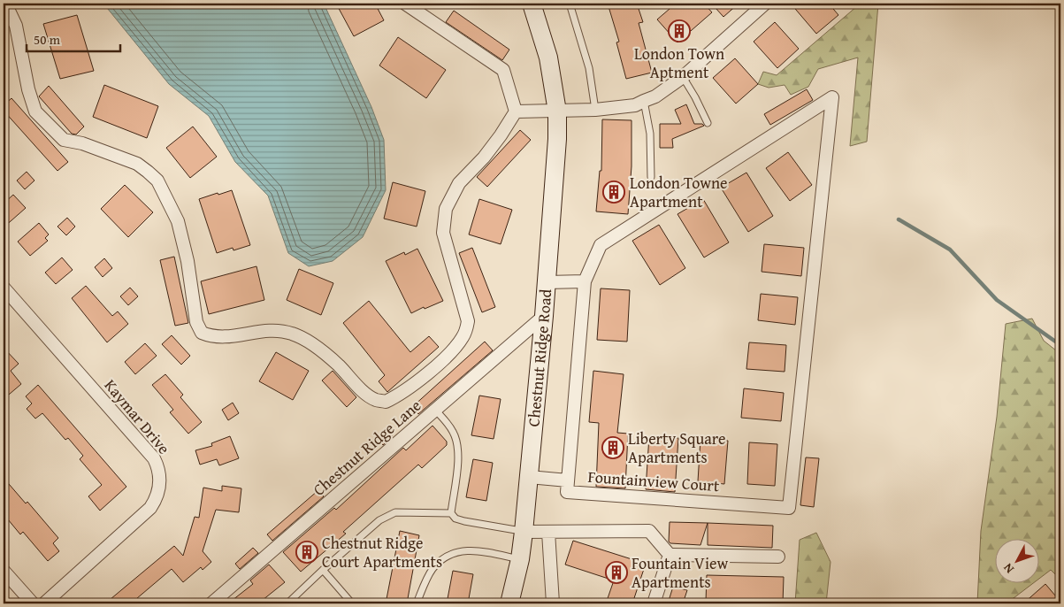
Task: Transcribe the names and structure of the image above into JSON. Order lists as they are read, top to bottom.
{
  "streets": {
    "street": [
      "Chestnut Ridge Road",
      "Kaymar Drive",
      "Chestnut Ridge Lane",
      "Fountainview Court"
    ]
  },
  "crossings": [
    ["Chestnut Ridge Road", "Chestnut Ridge Lane"],
    ["Chestnut Ridge Road", "Fountainview Court"]
  ],
  "places": {
    "building": [
      "London Town Aptment",
      "London Towne Apartment",
      "Liberty Square Apartments",
      "Chestnut Ridge Court Apartments",
      "Fountain View Apartments"
    ]
  },
  "scale_bar": "50 m",
  "north": "bottom left"
}
